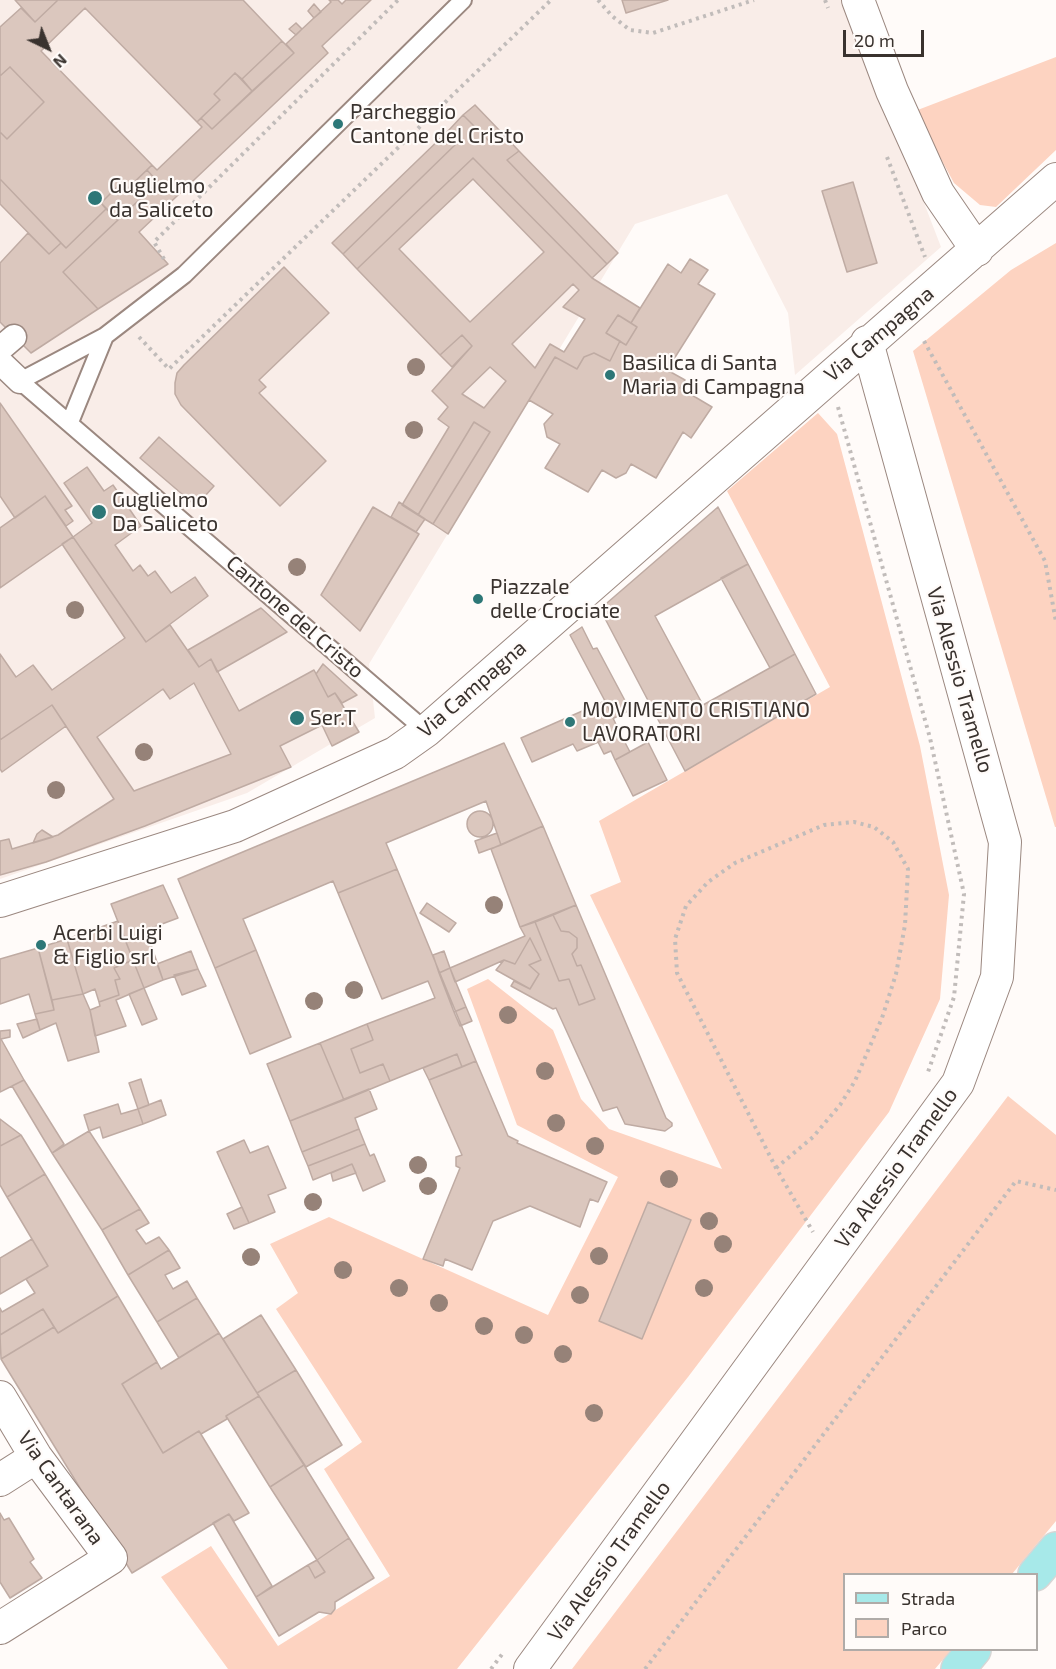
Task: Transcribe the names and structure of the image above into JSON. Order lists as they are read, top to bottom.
{
  "streets": {
    "street": [
      "Via Campagna",
      "Cantone del Cristo",
      "Via Alessio Tramello",
      "Via Cantarana"
    ]
  },
  "crossings": [
    ["Via Campagna", "Cantone del Cristo"],
    ["Via Campagna", "Via Alessio Tramello"]
  ],
  "places": [
    "Parcheggio Cantone del Cristo",
    "Guglielmo da Saliceto",
    "Basilica di Santa Maria di Campagna",
    "Guglielmo Da Saliceto",
    "Piazzale delle Crociate",
    "Ser.T",
    "MOVIMENTO CRISTIANO LAVORATORI",
    "Acerbi Luigi & Figlio srl"
  ],
  "legend": ["Strada", "Parco"],
  "scale_bar": "20 m",
  "north": "bottom right"
}
